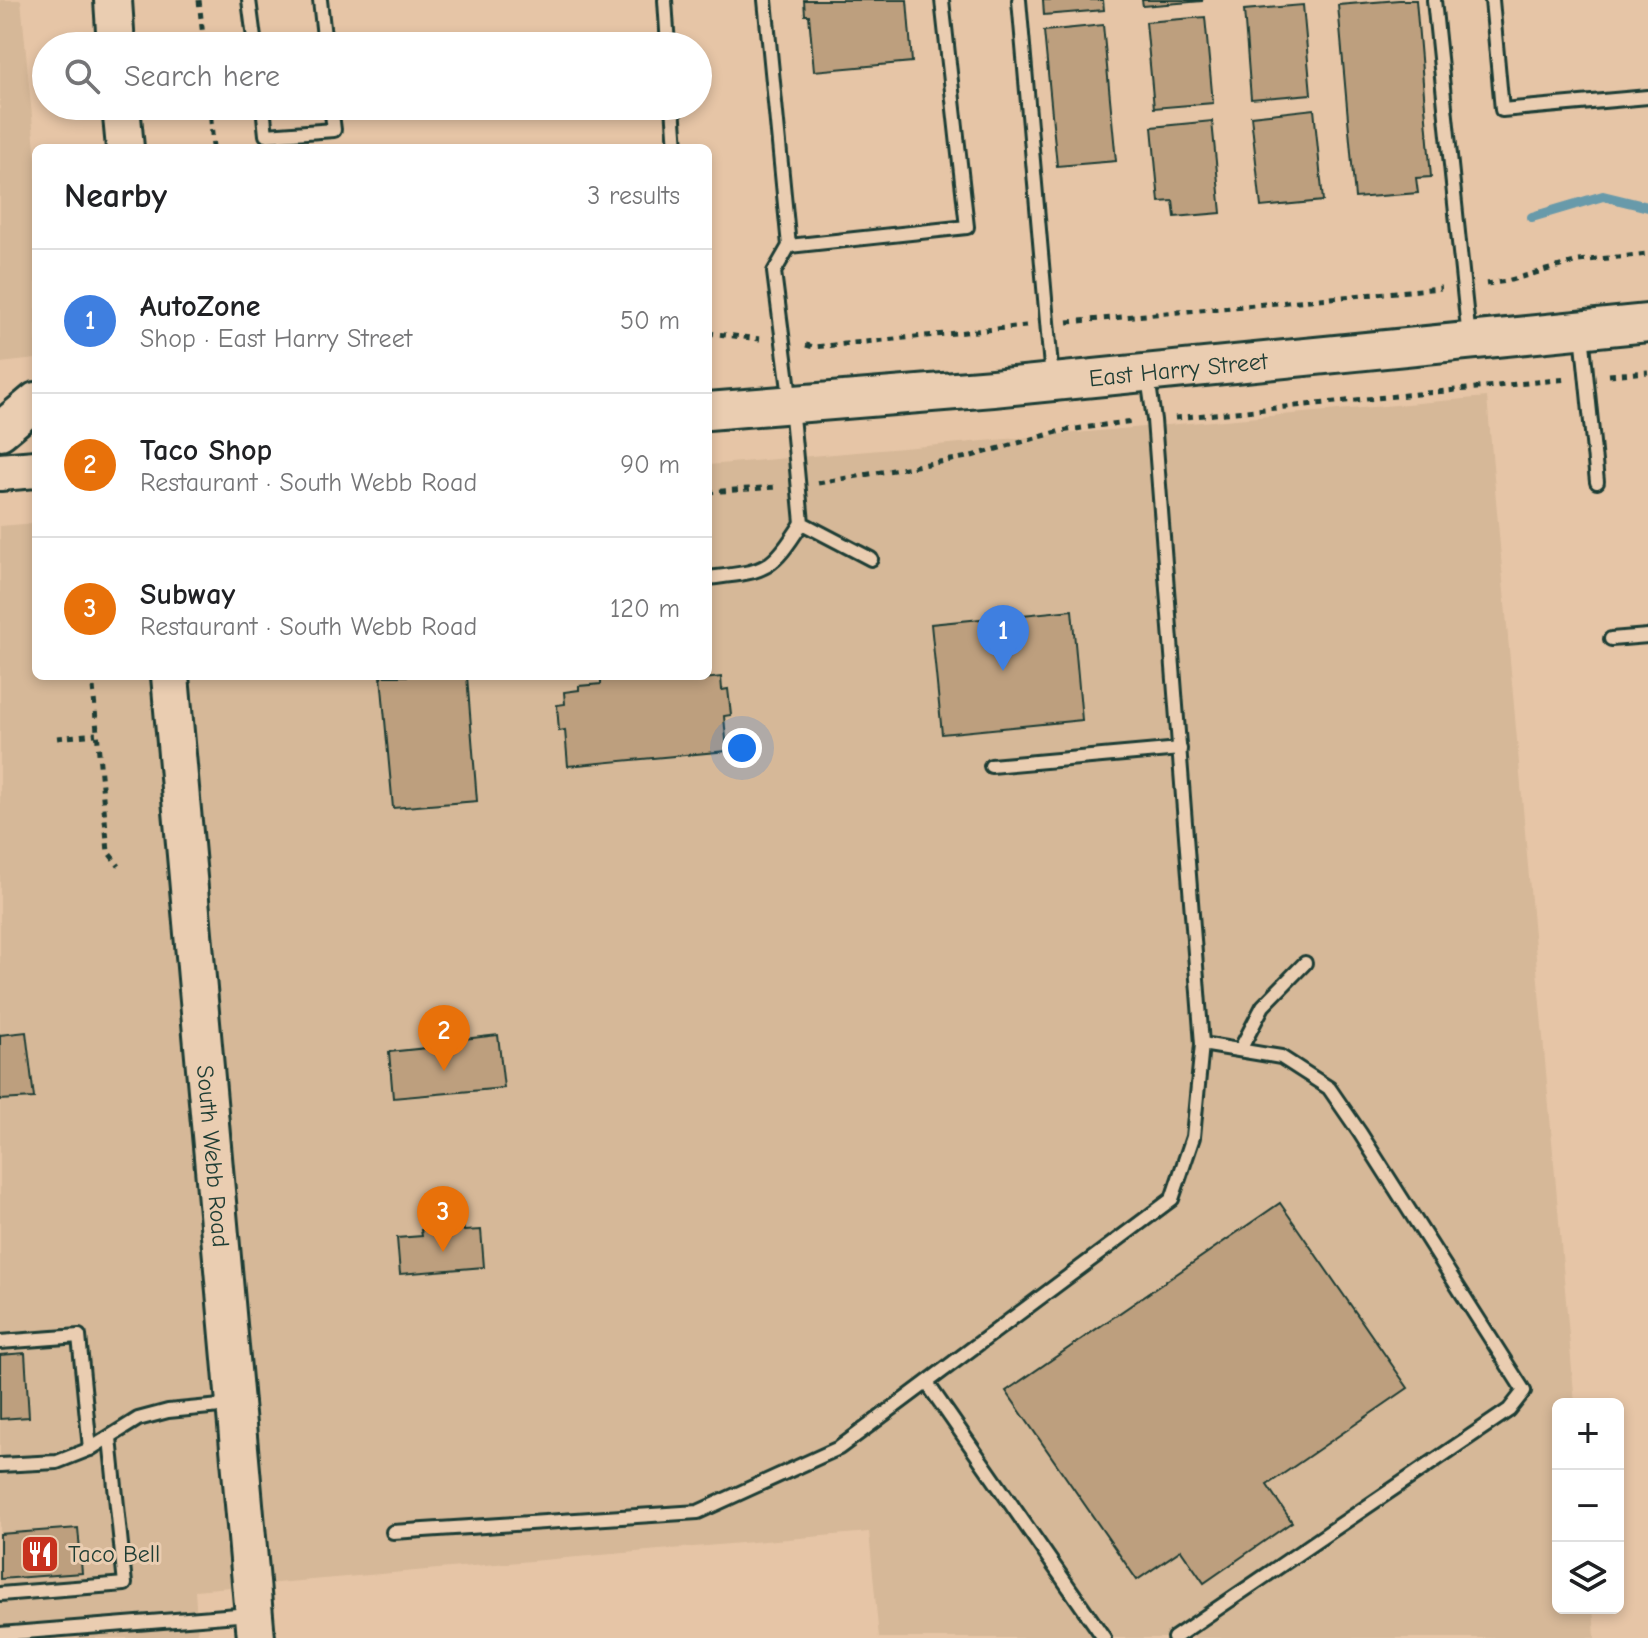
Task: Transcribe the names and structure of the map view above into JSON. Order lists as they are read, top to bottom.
{
  "streets": {
    "main road": ["East Harry Street", "South Webb Road"]
  },
  "places": {
    "restaurant": ["Taco Bell"]
  },
  "page": {
    "search": "Search here",
    "heading": ["Nearby", "3 results"],
    "list": [
      {
        "mark": "1",
        "name": "AutoZone",
        "note": "Shop · East Harry Street",
        "value": "50 m"
      },
      {
        "mark": "2",
        "name": "Taco Shop",
        "note": "Restaurant · South Webb Road",
        "value": "90 m"
      },
      {
        "mark": "3",
        "name": "Subway",
        "note": "Restaurant · South Webb Road",
        "value": "120 m"
      }
    ],
    "pins": ["1", "2", "3"],
    "map_buttons": ["+", "−"]
  }
}
